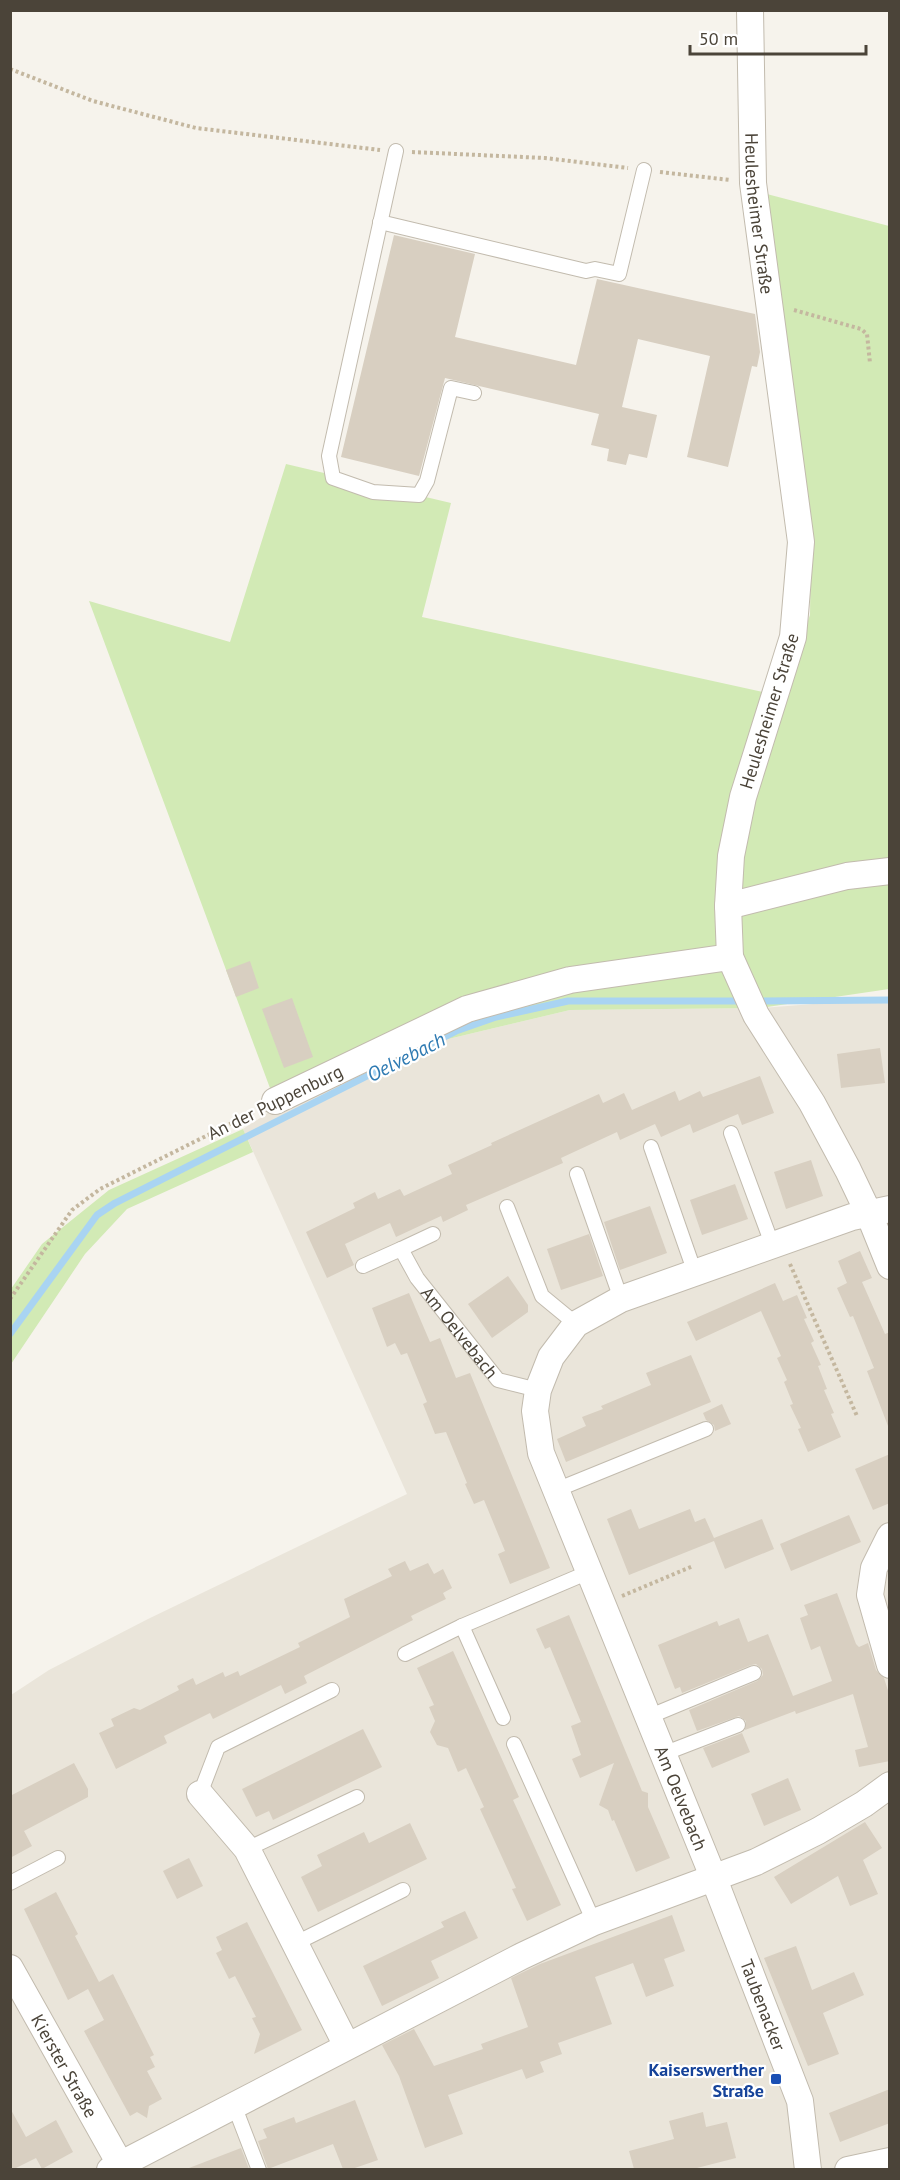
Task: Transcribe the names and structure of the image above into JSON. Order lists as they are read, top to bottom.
{
  "streets": {
    "street": [
      "Heulesheimer Straße",
      "An der Puppenburg",
      "Am Oelvebach",
      "Taubenacker",
      "Kierster Straße"
    ]
  },
  "crossings": [
    ["Heulesheimer Straße", "An der Puppenburg"],
    ["Heulesheimer Straße", "Am Oelvebach"],
    ["Am Oelvebach", "Taubenacker"]
  ],
  "water": ["Oelvebach"],
  "places": {
    "transit": ["Kaiserswerther Straße"]
  },
  "scale_bar": "50 m"
}
